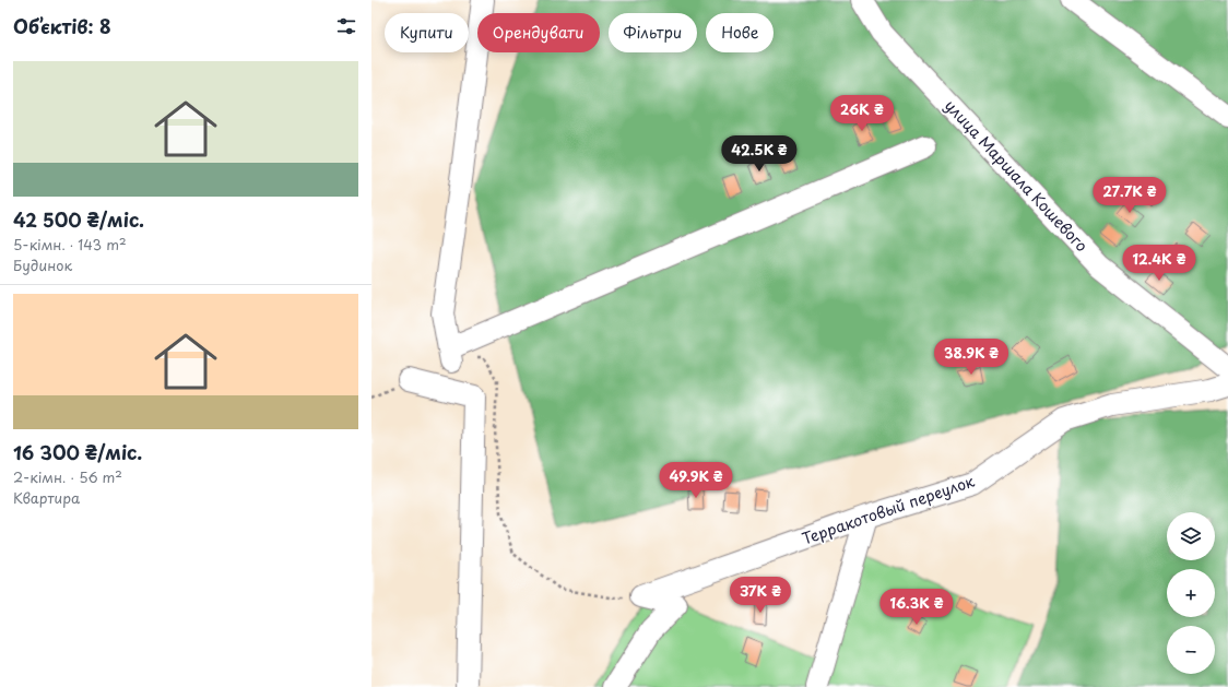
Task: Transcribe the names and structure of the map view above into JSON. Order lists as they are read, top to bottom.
{
  "streets": {
    "street": ["улица Маршала Кошевого", "Терракотовый переулок"]
  },
  "page": {
    "heading": "Об’єктів: 8",
    "chip": [
      "Купити",
      "Орендувати",
      "Фільтри",
      "Нове"
    ],
    "list": [
      {
        "name": "42 500 ₴/міс.",
        "note": "5-кімн. · 143 m² · Будинок"
      },
      {
        "name": "16 300 ₴/міс.",
        "note": "2-кімн. · 56 m² · Квартира"
      }
    ],
    "price": [
      "26K ₴",
      "42.5K ₴",
      "27.7K ₴",
      "12.4K ₴",
      "38.9K ₴",
      "49.9K ₴",
      "37K ₴",
      "16.3K ₴"
    ],
    "map_buttons": ["+", "−"]
  }
}
